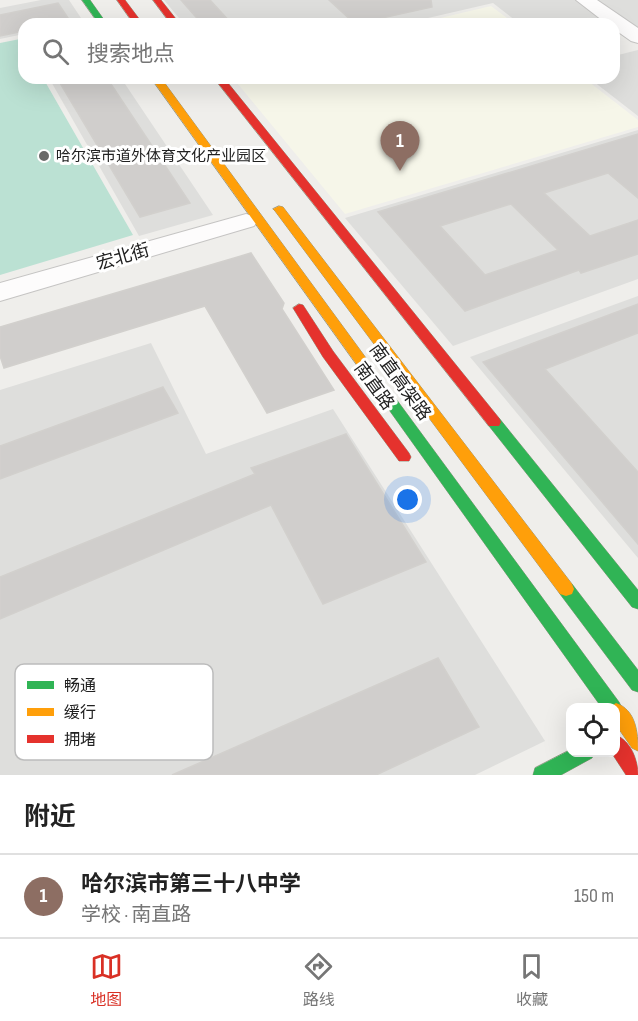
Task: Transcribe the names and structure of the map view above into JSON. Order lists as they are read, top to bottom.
{
  "streets": {
    "main road": ["南直高架路", "南直路"],
    "street": ["宏北街"]
  },
  "places": ["哈尔滨市道外体育文化产业园区"],
  "legend": ["畅通", "缓行", "拥堵"],
  "page": {
    "search": "搜索地点",
    "pins": "1",
    "heading": "附近",
    "list": [
      {
        "mark": "1",
        "name": "哈尔滨市第三十八中学",
        "note": "学校 · 南直路",
        "value": "150 m"
      }
    ],
    "nav": ["地图", "路线", "收藏"]
  }
}
